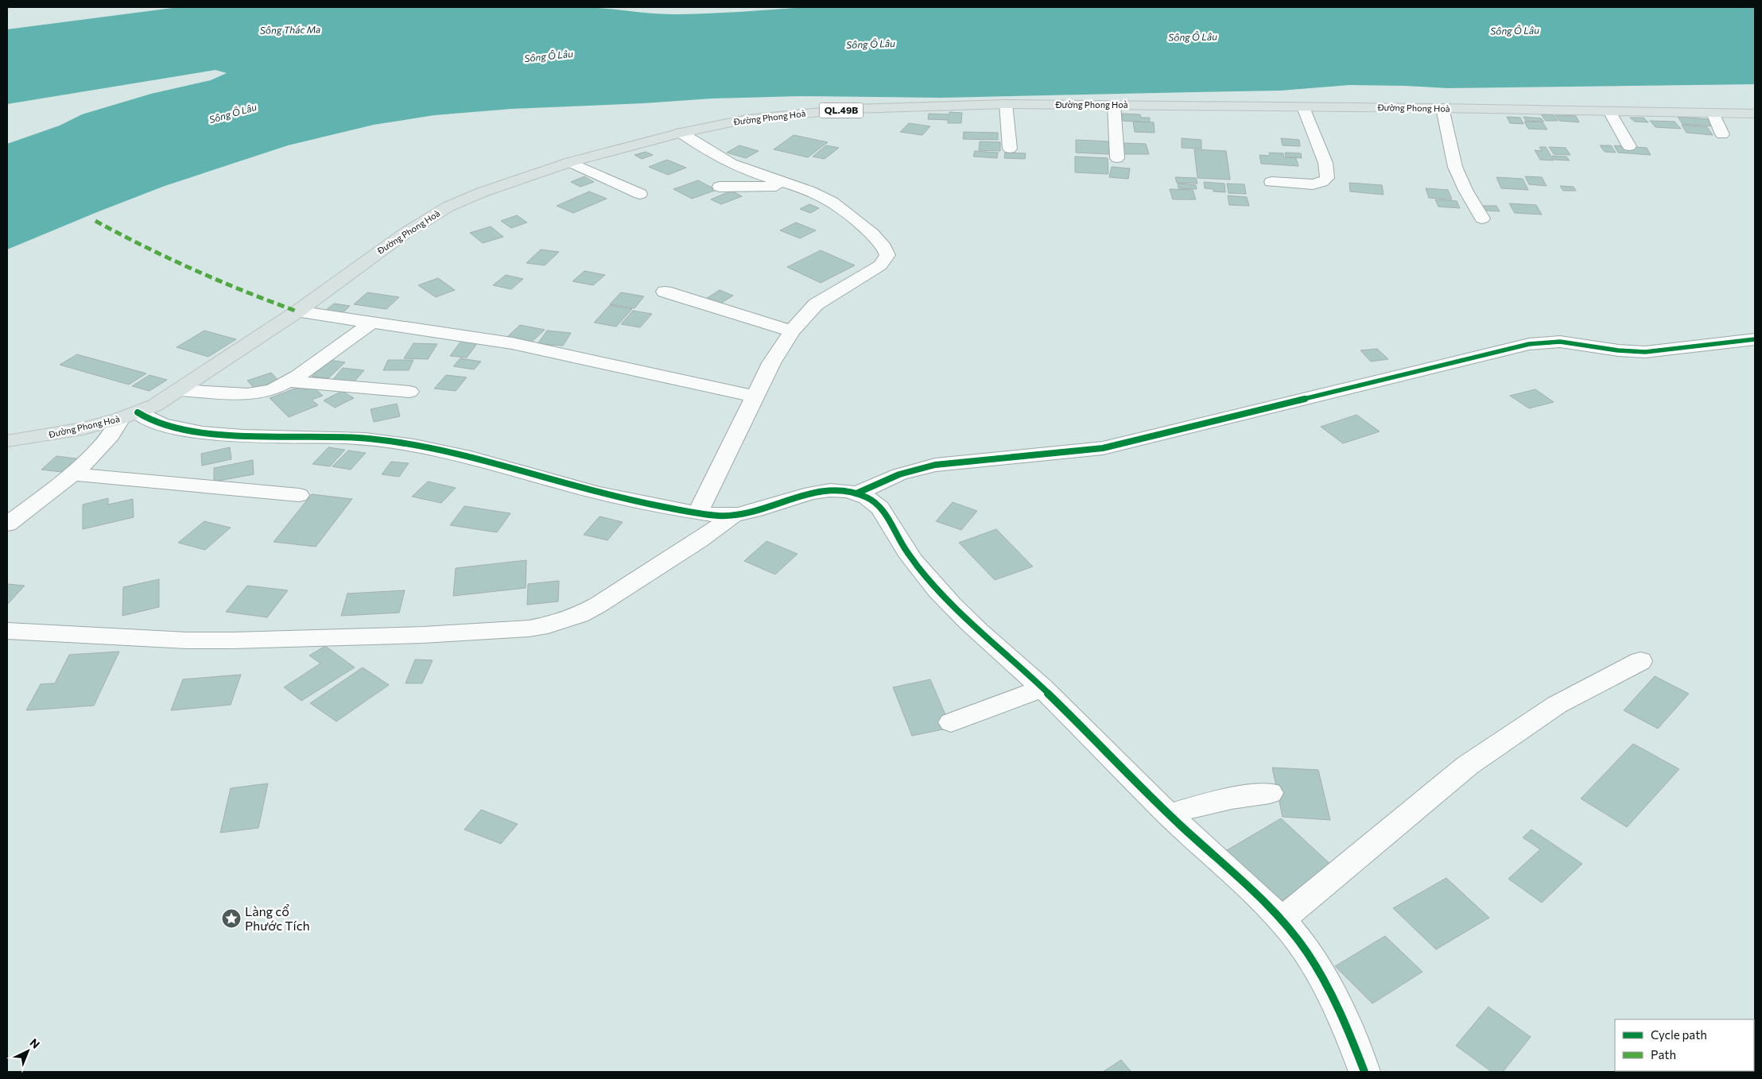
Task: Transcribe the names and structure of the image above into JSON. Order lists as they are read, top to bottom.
{
  "streets": {
    "main road": ["Đường Phong Hoà", "QL.49B"]
  },
  "water": ["Sông Thác Ma", "Sông Ô Lâu"],
  "places": {
    "place": ["Làng cổ Phước Tích"]
  },
  "legend": ["Cycle path", "Path"],
  "north": "top right"
}
